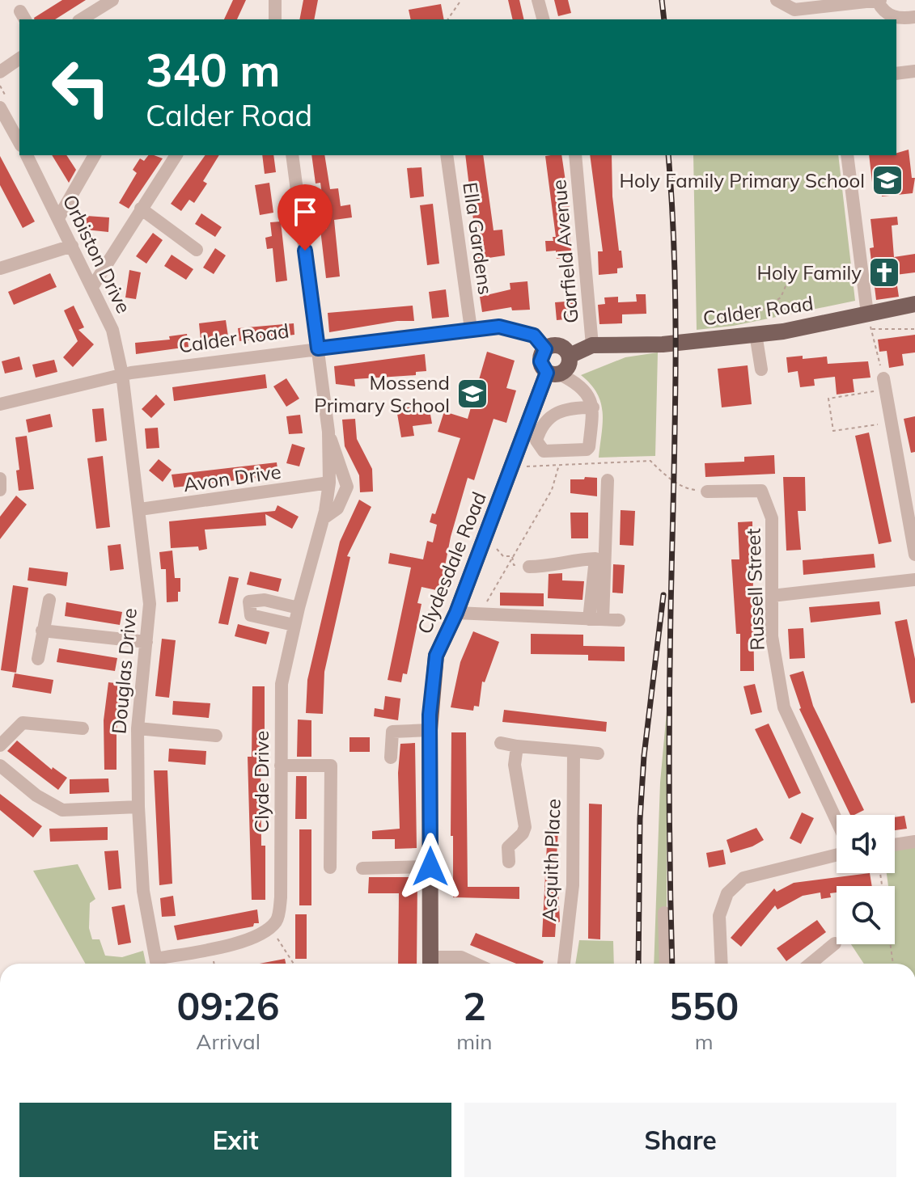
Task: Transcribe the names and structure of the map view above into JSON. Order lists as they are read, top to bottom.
{
  "streets": {
    "main road": ["Calder Road", "Clydesdale Road"],
    "street": [
      "Ella Gardens",
      "Garfield Avenue",
      "Orbiston Drive",
      "Avon Drive",
      "Russell Street",
      "Douglas Drive",
      "Clyde Drive",
      "Asquith Place"
    ]
  },
  "crossings": [
    ["Ella Gardens", "Calder Road"],
    ["Garfield Avenue", "Calder Road"],
    ["Orbiston Drive", "Calder Road"],
    ["Orbiston Drive", "Douglas Drive"],
    ["Calder Road", "Clydesdale Road"],
    ["Calder Road", "Douglas Drive"],
    ["Calder Road", "Clyde Drive"],
    ["Avon Drive", "Douglas Drive"],
    ["Avon Drive", "Clyde Drive"]
  ],
  "places": {
    "school or university": ["Holy Family Primary School", "Mossend Primary School"],
    "church": ["Holy Family"]
  },
  "page": {
    "turn": ["340 m", "Calder Road"],
    "eta": [
      "09:26",
      "Arrival",
      "2",
      "min",
      "550",
      "m"
    ],
    "buttons": ["Exit", "Share"]
  }
}
